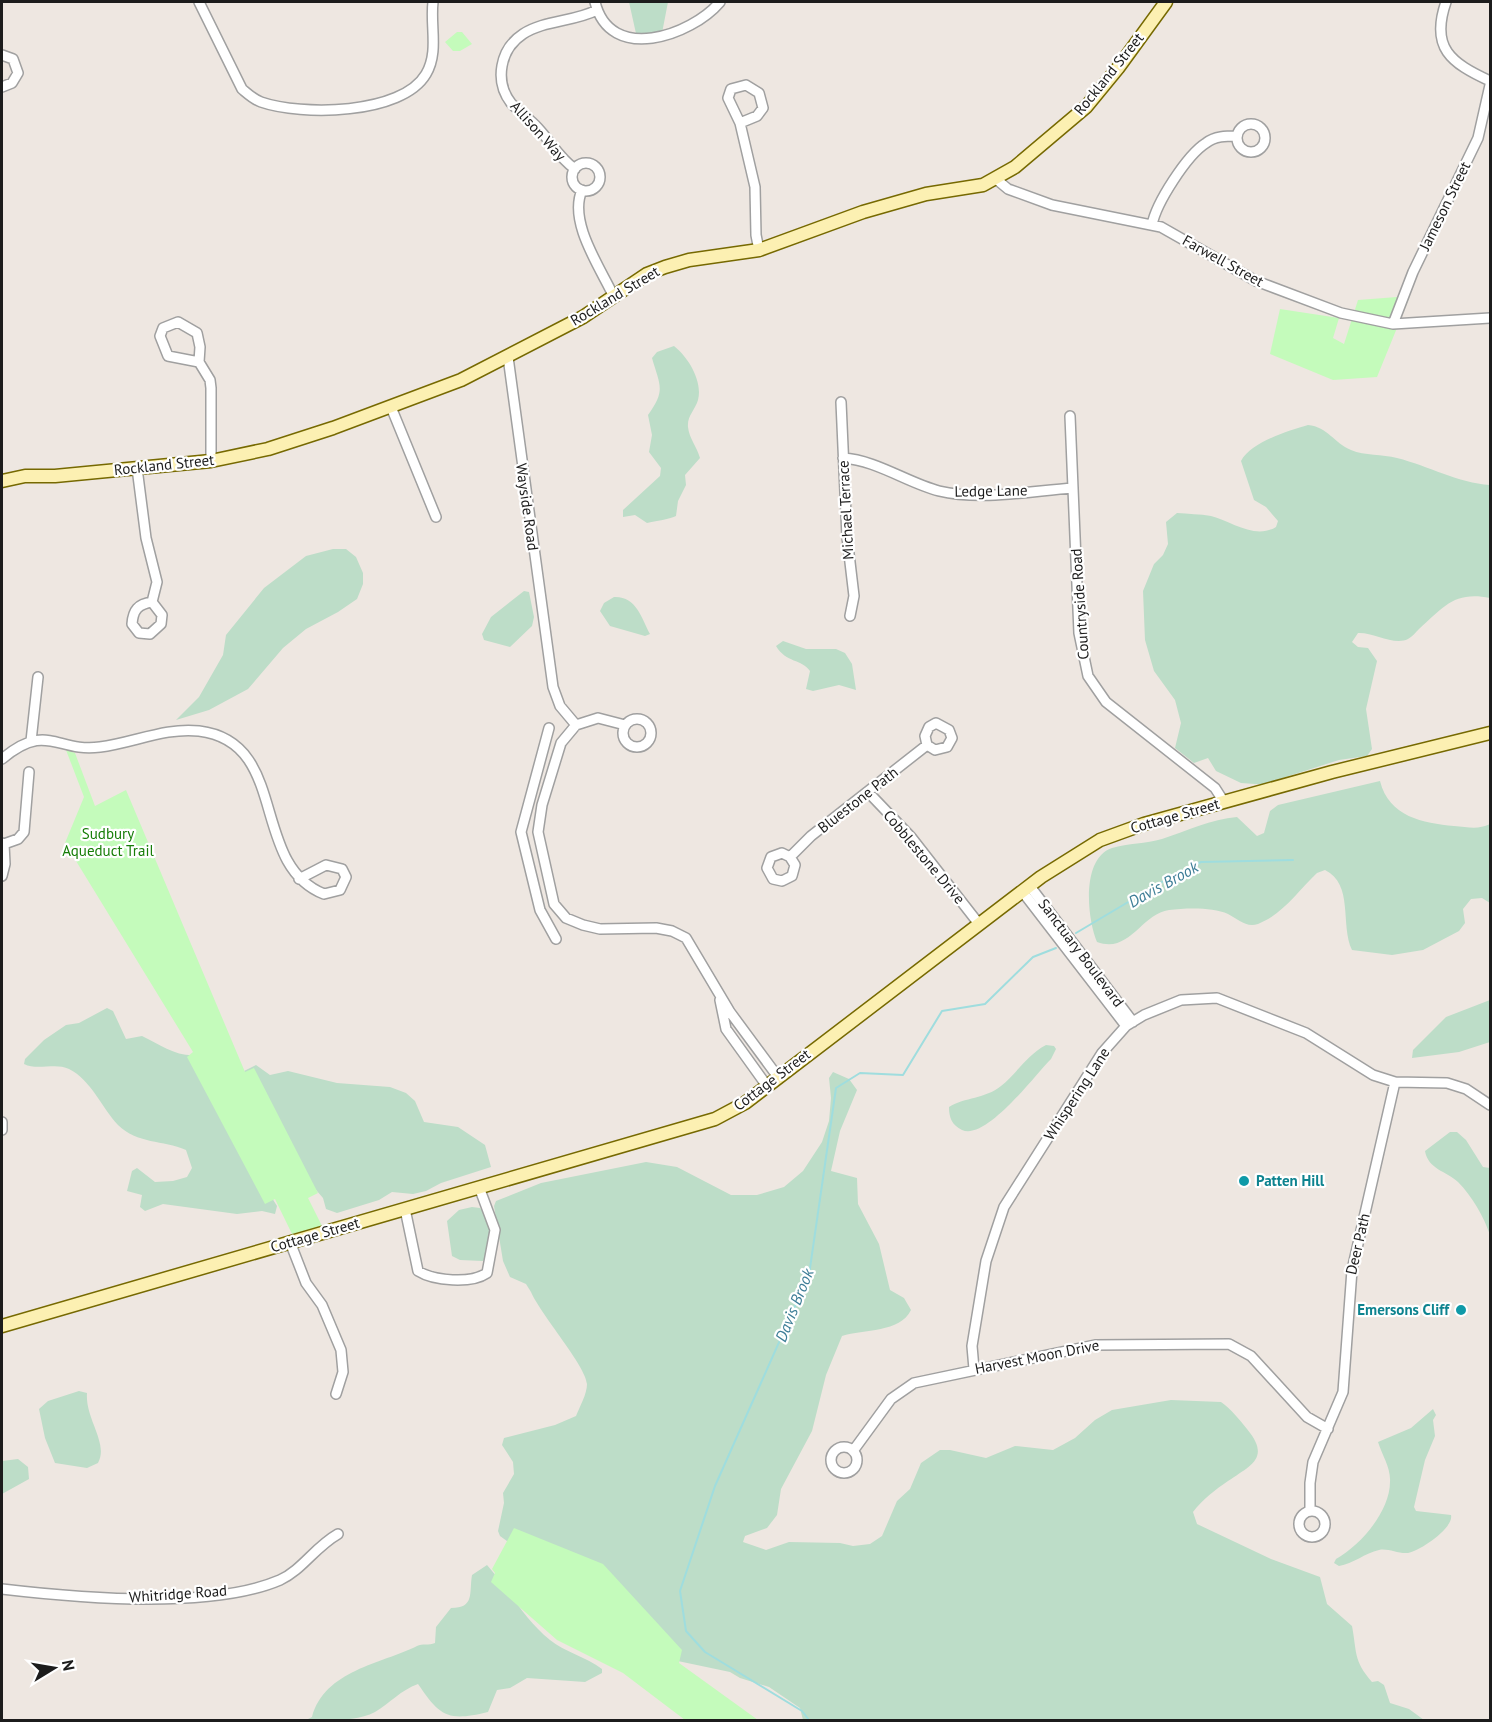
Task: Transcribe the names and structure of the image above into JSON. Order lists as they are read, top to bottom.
{
  "streets": {
    "street": [
      "Rockland Street",
      "Allison Way",
      "Jameson Street",
      "Farwell Street",
      "Ledge Lane",
      "Wayside Road",
      "Michael Terrace",
      "Countryside Road",
      "Bluestone Path",
      "Cottage Street",
      "Cobblestone Drive",
      "Sanctuary Boulevard",
      "Whispering Lane",
      "Deer Path",
      "Harvest Moon Drive",
      "Whitridge Road"
    ]
  },
  "crossings": [
    ["Rockland Street", "Allison Way"],
    ["Rockland Street", "Farwell Street"],
    ["Rockland Street", "Wayside Road"],
    ["Jameson Street", "Farwell Street"],
    ["Ledge Lane", "Michael Terrace"],
    ["Ledge Lane", "Countryside Road"],
    ["Countryside Road", "Cottage Street"],
    ["Bluestone Path", "Cobblestone Drive"],
    ["Cottage Street", "Cobblestone Drive"],
    ["Cottage Street", "Sanctuary Boulevard"],
    ["Sanctuary Boulevard", "Whispering Lane"],
    ["Whispering Lane", "Deer Path"],
    ["Whispering Lane", "Harvest Moon Drive"],
    ["Deer Path", "Harvest Moon Drive"]
  ],
  "water": ["Davis Brook"],
  "parks": ["Sudbury Aqueduct Trail"],
  "places": ["Patten Hill", "Emersons Cliff"],
  "north": "right"
}
